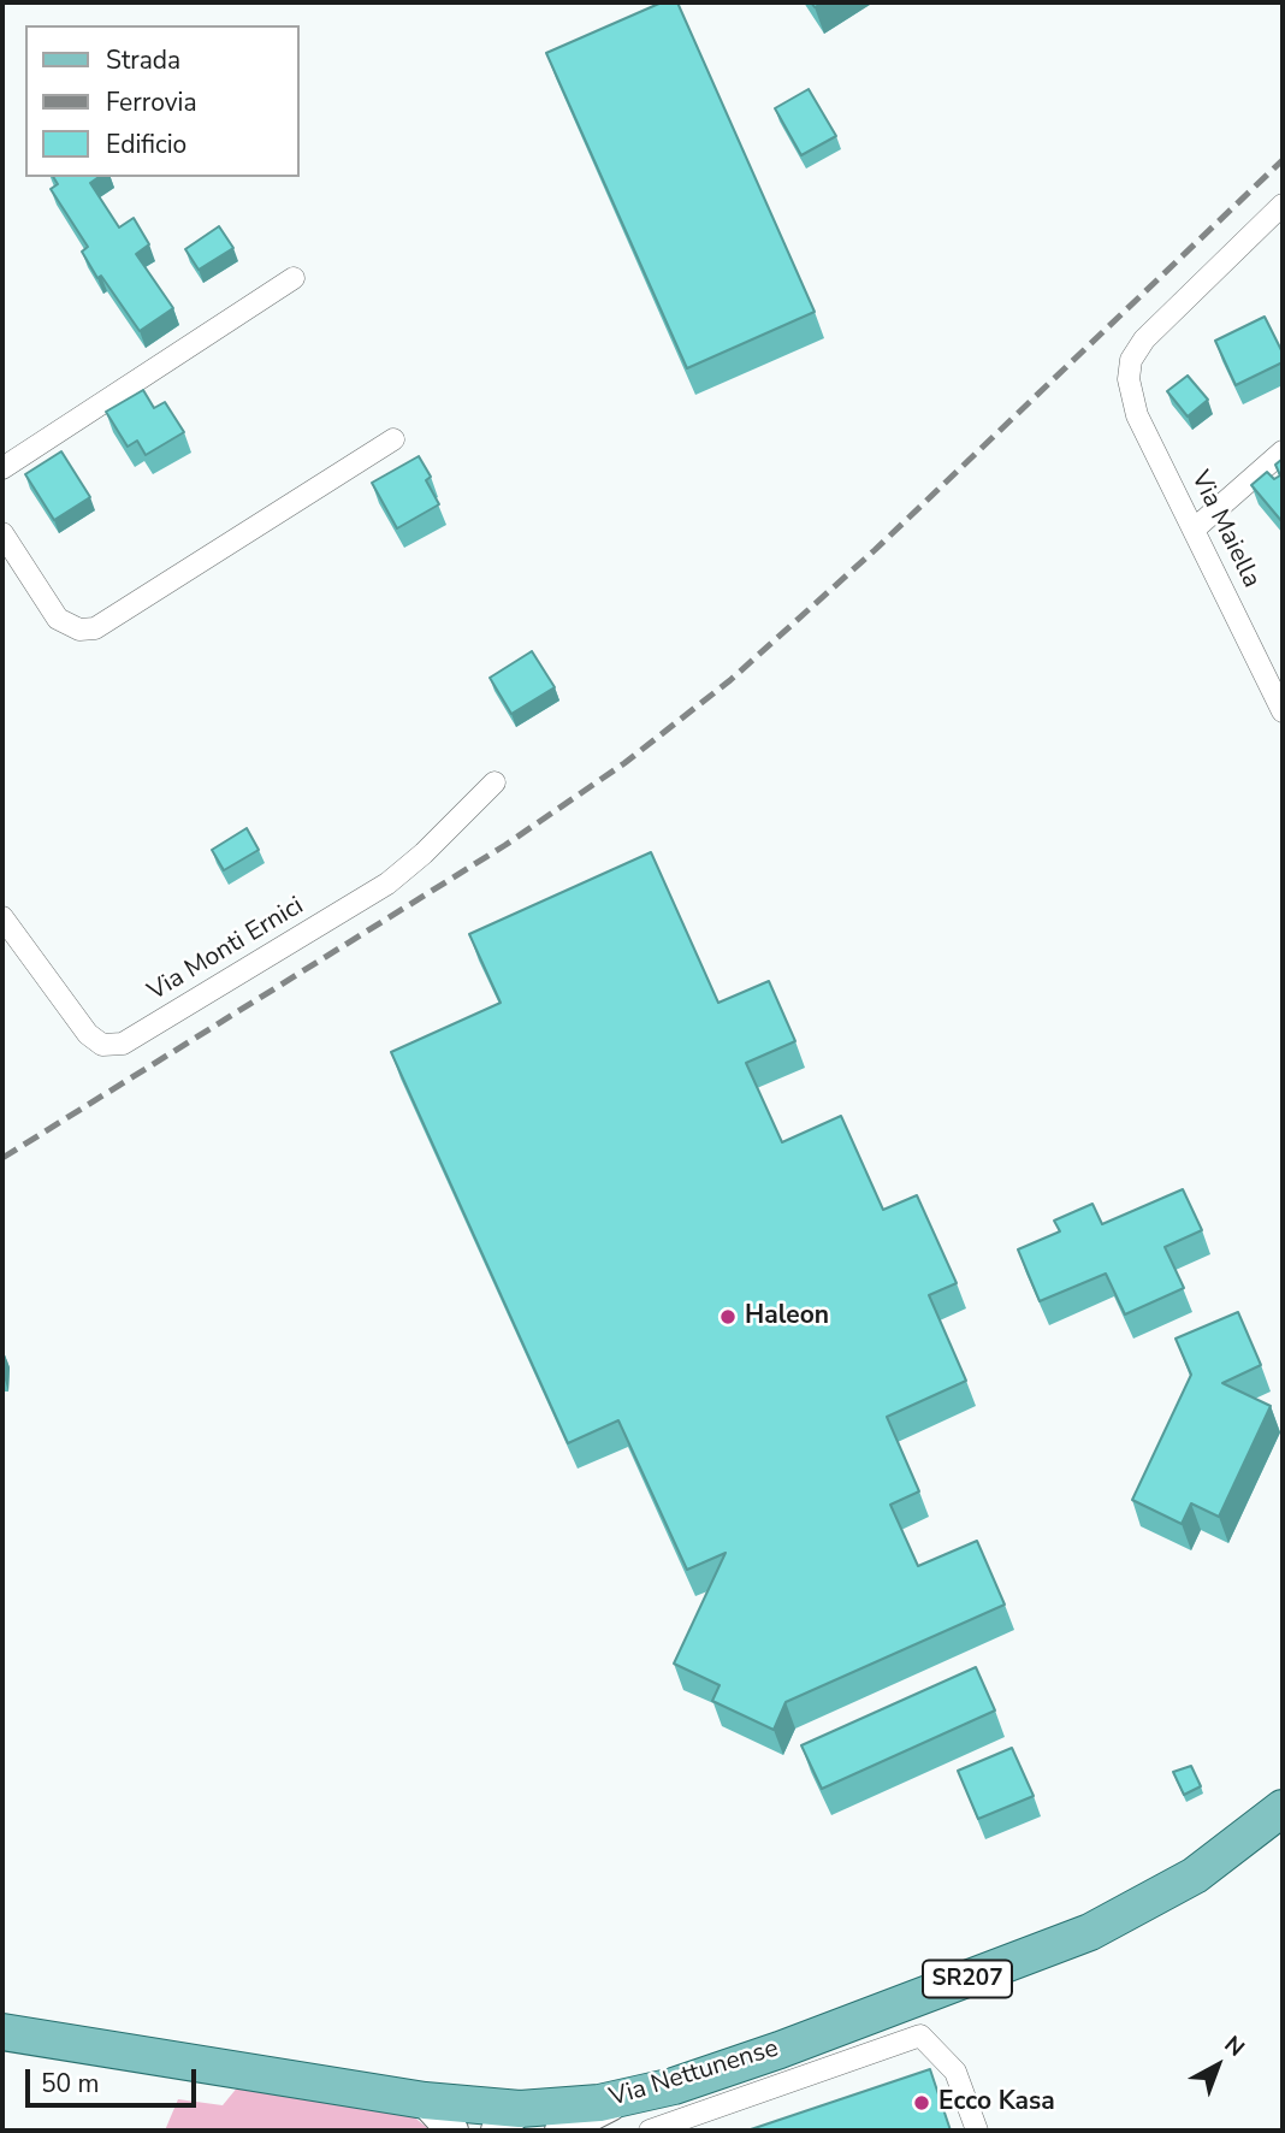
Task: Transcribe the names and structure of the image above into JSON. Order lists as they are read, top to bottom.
{
  "streets": {
    "main road": ["SR207", "Via Nettunense"],
    "street": ["Via Maiella", "Via Monti Ernici"]
  },
  "places": ["Haleon", "Ecco Kasa"],
  "legend": ["Strada", "Ferrovia", "Edificio"],
  "scale_bar": "50 m",
  "north": "top right"
}
